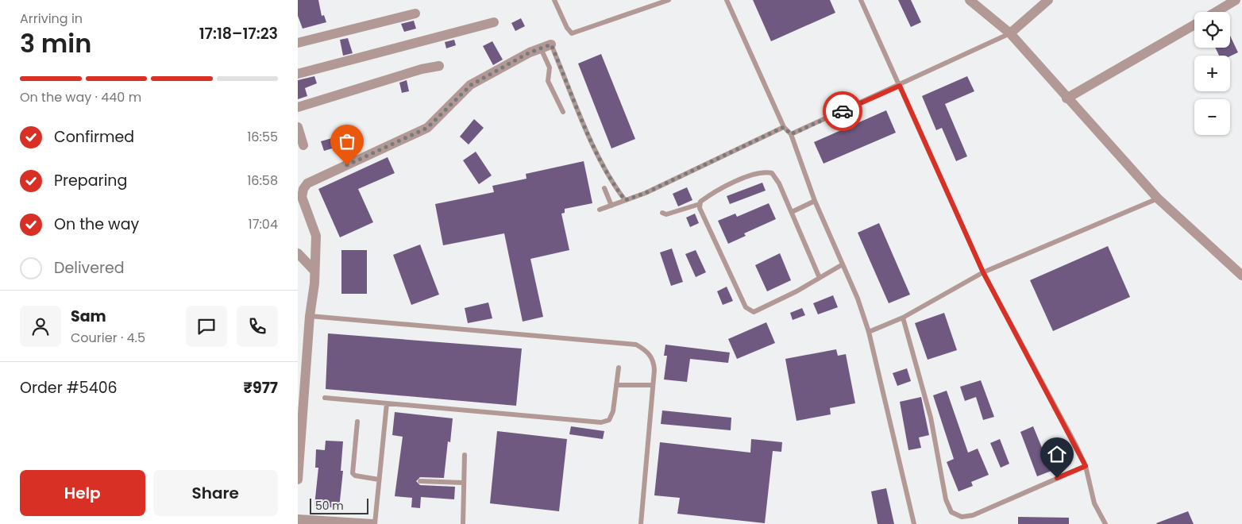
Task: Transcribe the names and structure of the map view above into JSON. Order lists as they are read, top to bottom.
{
  "scale_bar": "50 m",
  "page": {
    "heading": ["3 min", "Arriving in", "17:18–17:23"],
    "panel": [
      "Sam",
      "Courier · 4.5",
      "Order #5406",
      "₹977"
    ],
    "map_buttons": ["+", "−"],
    "bar": "On the way · 440 m",
    "list": [
      ["Confirmed", "16:55"],
      ["Preparing", "16:58"],
      ["On the way", "17:04"],
      "Delivered"
    ],
    "buttons": ["Help", "Share"],
    "scale": "50 m"
  }
}
